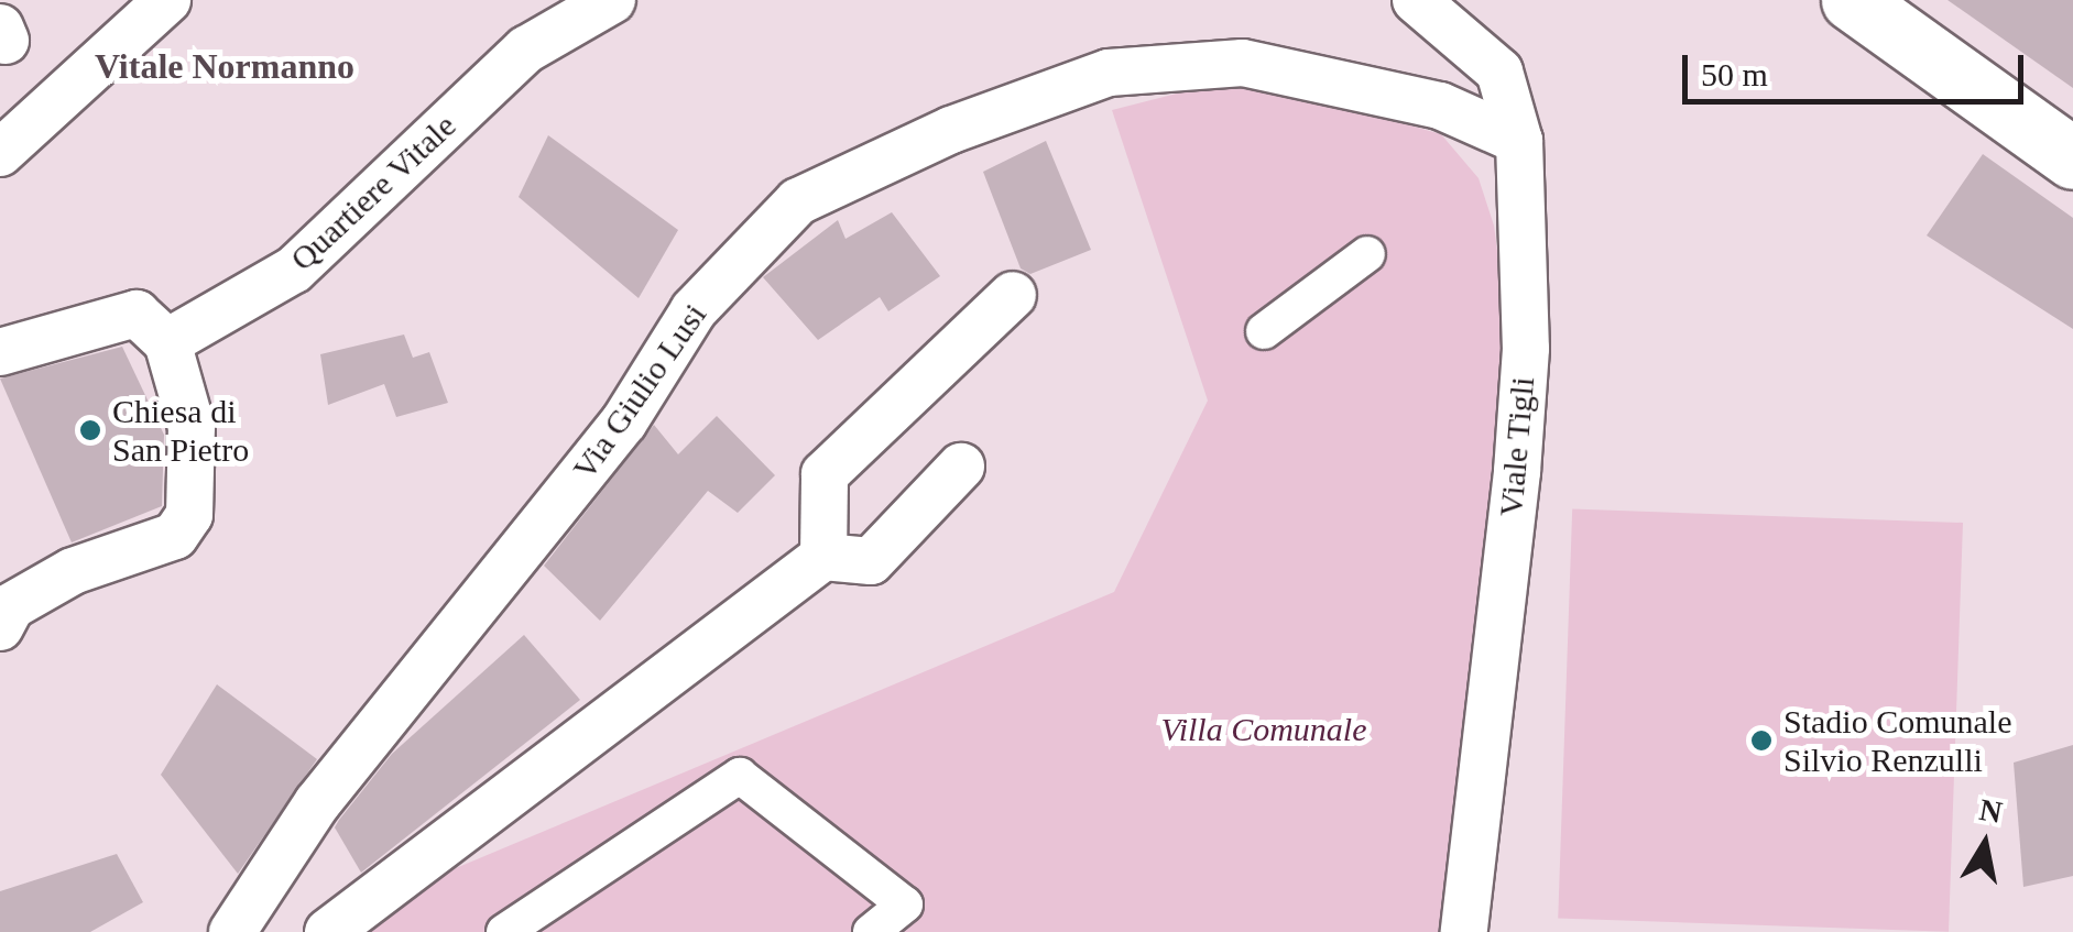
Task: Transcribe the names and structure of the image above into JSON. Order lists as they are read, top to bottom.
{
  "streets": {
    "street": ["Quartiere Vitale", "Via Giulio Lusi", "Viale Tigli"]
  },
  "crossings": [
    ["Via Giulio Lusi", "Viale Tigli"]
  ],
  "districts": ["Vitale Normanno"],
  "parks": ["Villa Comunale"],
  "places": ["Chiesa di San Pietro", "Stadio Comunale Silvio Renzulli"],
  "scale_bar": "50 m",
  "north": "top"
}
